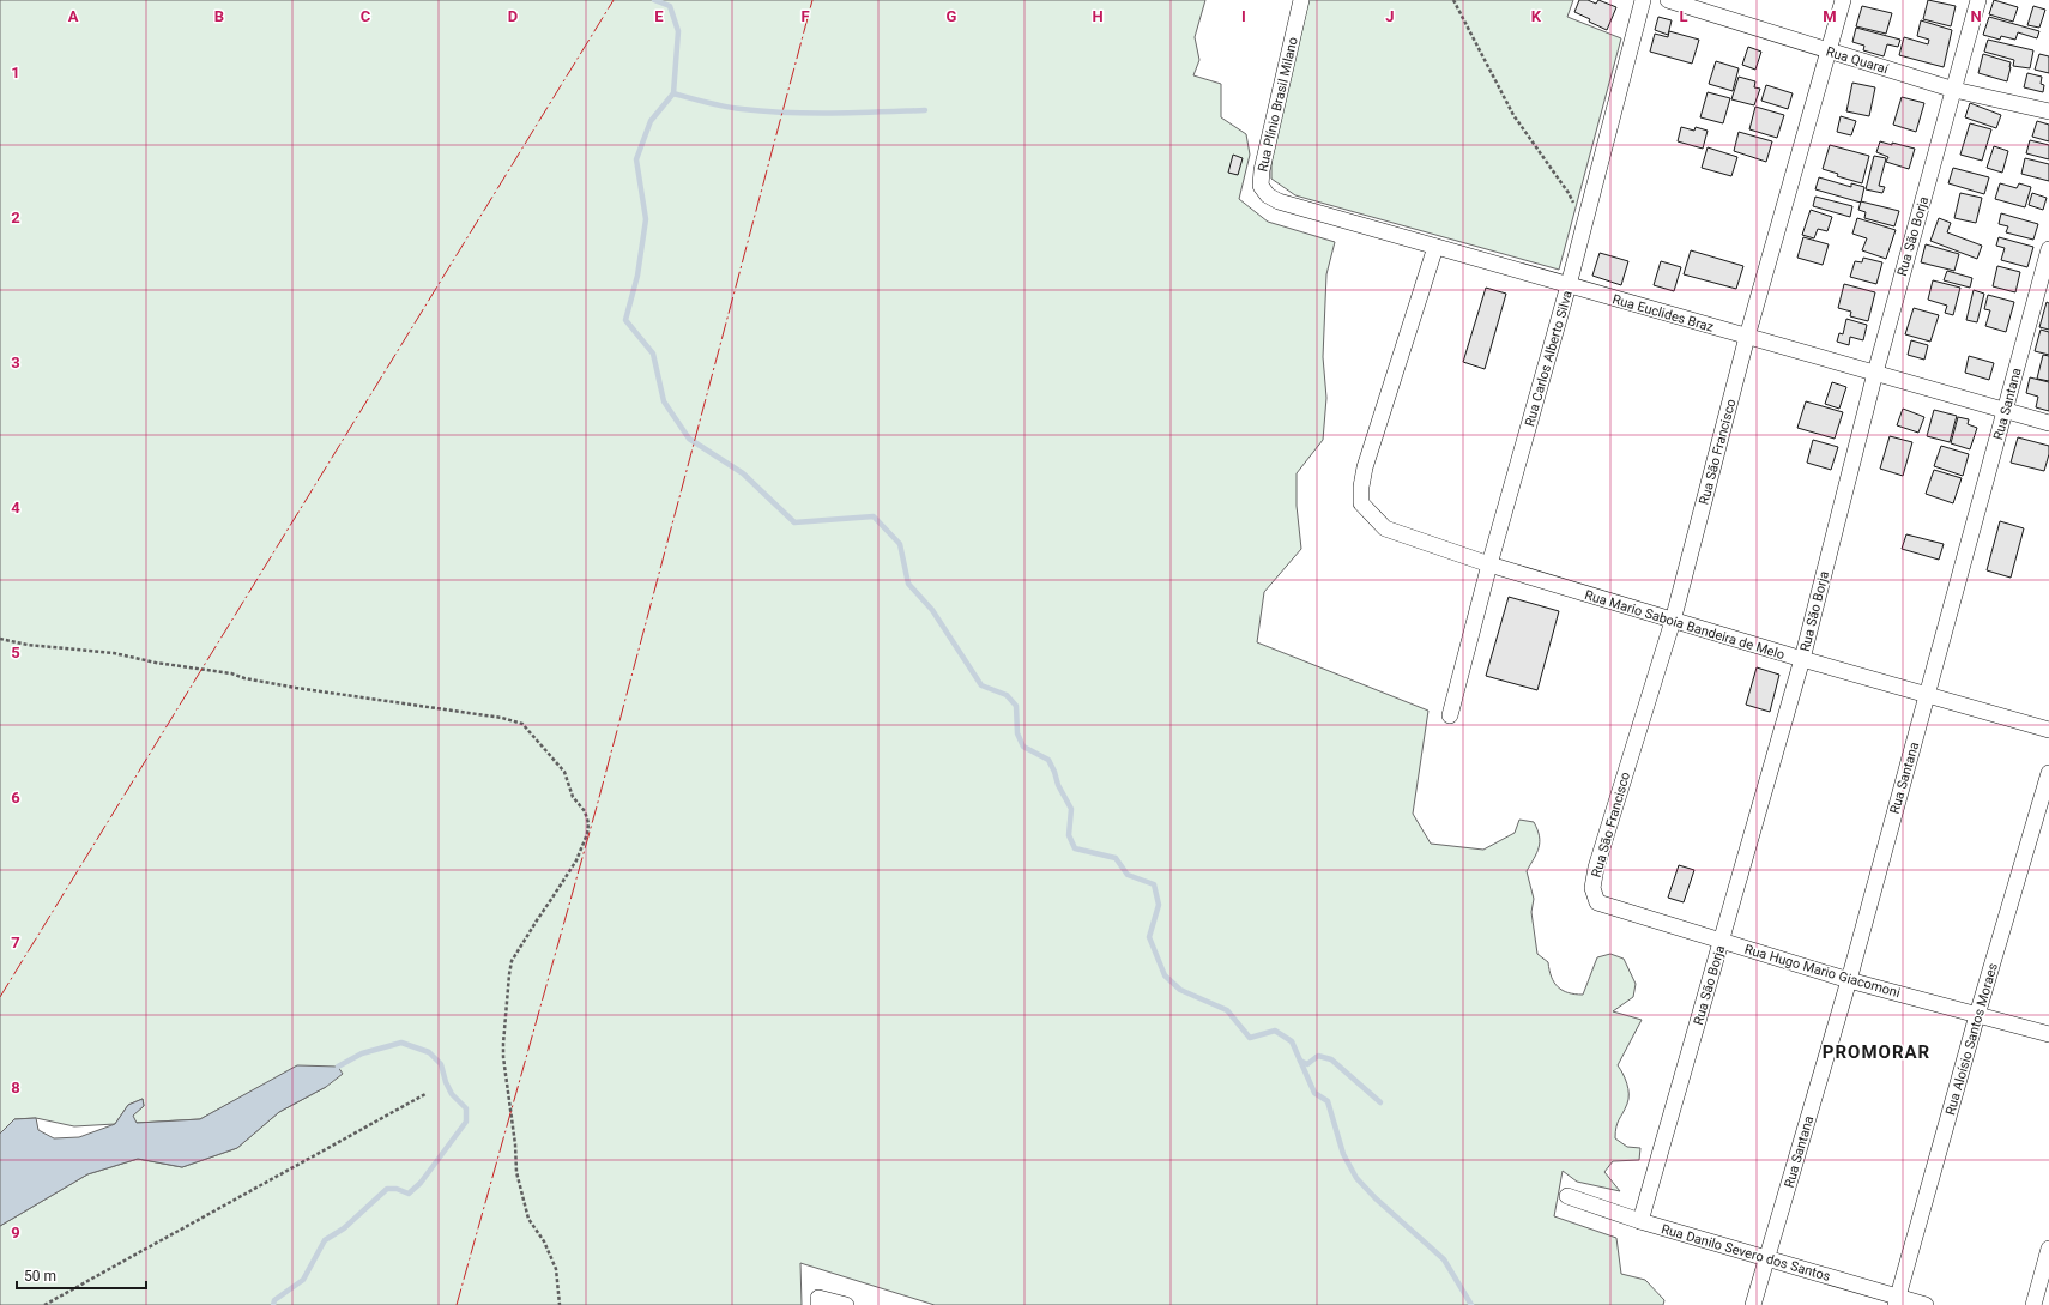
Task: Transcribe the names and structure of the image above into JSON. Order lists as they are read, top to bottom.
{
  "streets": {
    "street": [
      "Rua Quaraí",
      "Rua Plínio Brasil Milano",
      "Rua São Borja",
      "Rua Euclides Braz",
      "Rua Carlos Alberto Silva",
      "Rua Santana",
      "Rua São Francisco",
      "Rua Mario Saboia Bandeira de Melo",
      "Rua Hugo Mario Giacomoni",
      "Rua Aloísio Santos Moraes",
      "Rua Danilo Severo dos Santos"
    ]
  },
  "crossings": [
    ["Rua Quaraí", "Rua São Borja"],
    ["Rua Quaraí", "Rua São Francisco"],
    ["Rua Plínio Brasil Milano", "Rua Euclides Braz"],
    ["Rua São Borja", "Rua Euclides Braz"],
    ["Rua São Borja", "Rua Mario Saboia Bandeira de Melo"],
    ["Rua São Borja", "Rua Hugo Mario Giacomoni"],
    ["Rua São Borja", "Rua Danilo Severo dos Santos"],
    ["Rua Euclides Braz", "Rua Carlos Alberto Silva"],
    ["Rua Euclides Braz", "Rua Santana"],
    ["Rua Euclides Braz", "Rua São Francisco"],
    ["Rua Euclides Braz", "Rua Mario Saboia Bandeira de Melo"],
    ["Rua Carlos Alberto Silva", "Rua Mario Saboia Bandeira de Melo"],
    ["Rua Santana", "Rua Mario Saboia Bandeira de Melo"],
    ["Rua Santana", "Rua Hugo Mario Giacomoni"],
    ["Rua Santana", "Rua Danilo Severo dos Santos"],
    ["Rua São Francisco", "Rua Mario Saboia Bandeira de Melo"],
    ["Rua São Francisco", "Rua Hugo Mario Giacomoni"],
    ["Rua Hugo Mario Giacomoni", "Rua Aloísio Santos Moraes"],
    ["Rua Aloísio Santos Moraes", "Rua Danilo Severo dos Santos"]
  ],
  "districts": ["PROMORAR"],
  "scale_bar": "50 m",
  "grid": {
    "columns": [
      "A",
      "B",
      "C",
      "D",
      "E",
      "F",
      "G",
      "H",
      "I",
      "J",
      "K",
      "L",
      "M",
      "N"
    ],
    "rows": [
      "1",
      "2",
      "3",
      "4",
      "5",
      "6",
      "7",
      "8",
      "9"
    ]
  }
}
